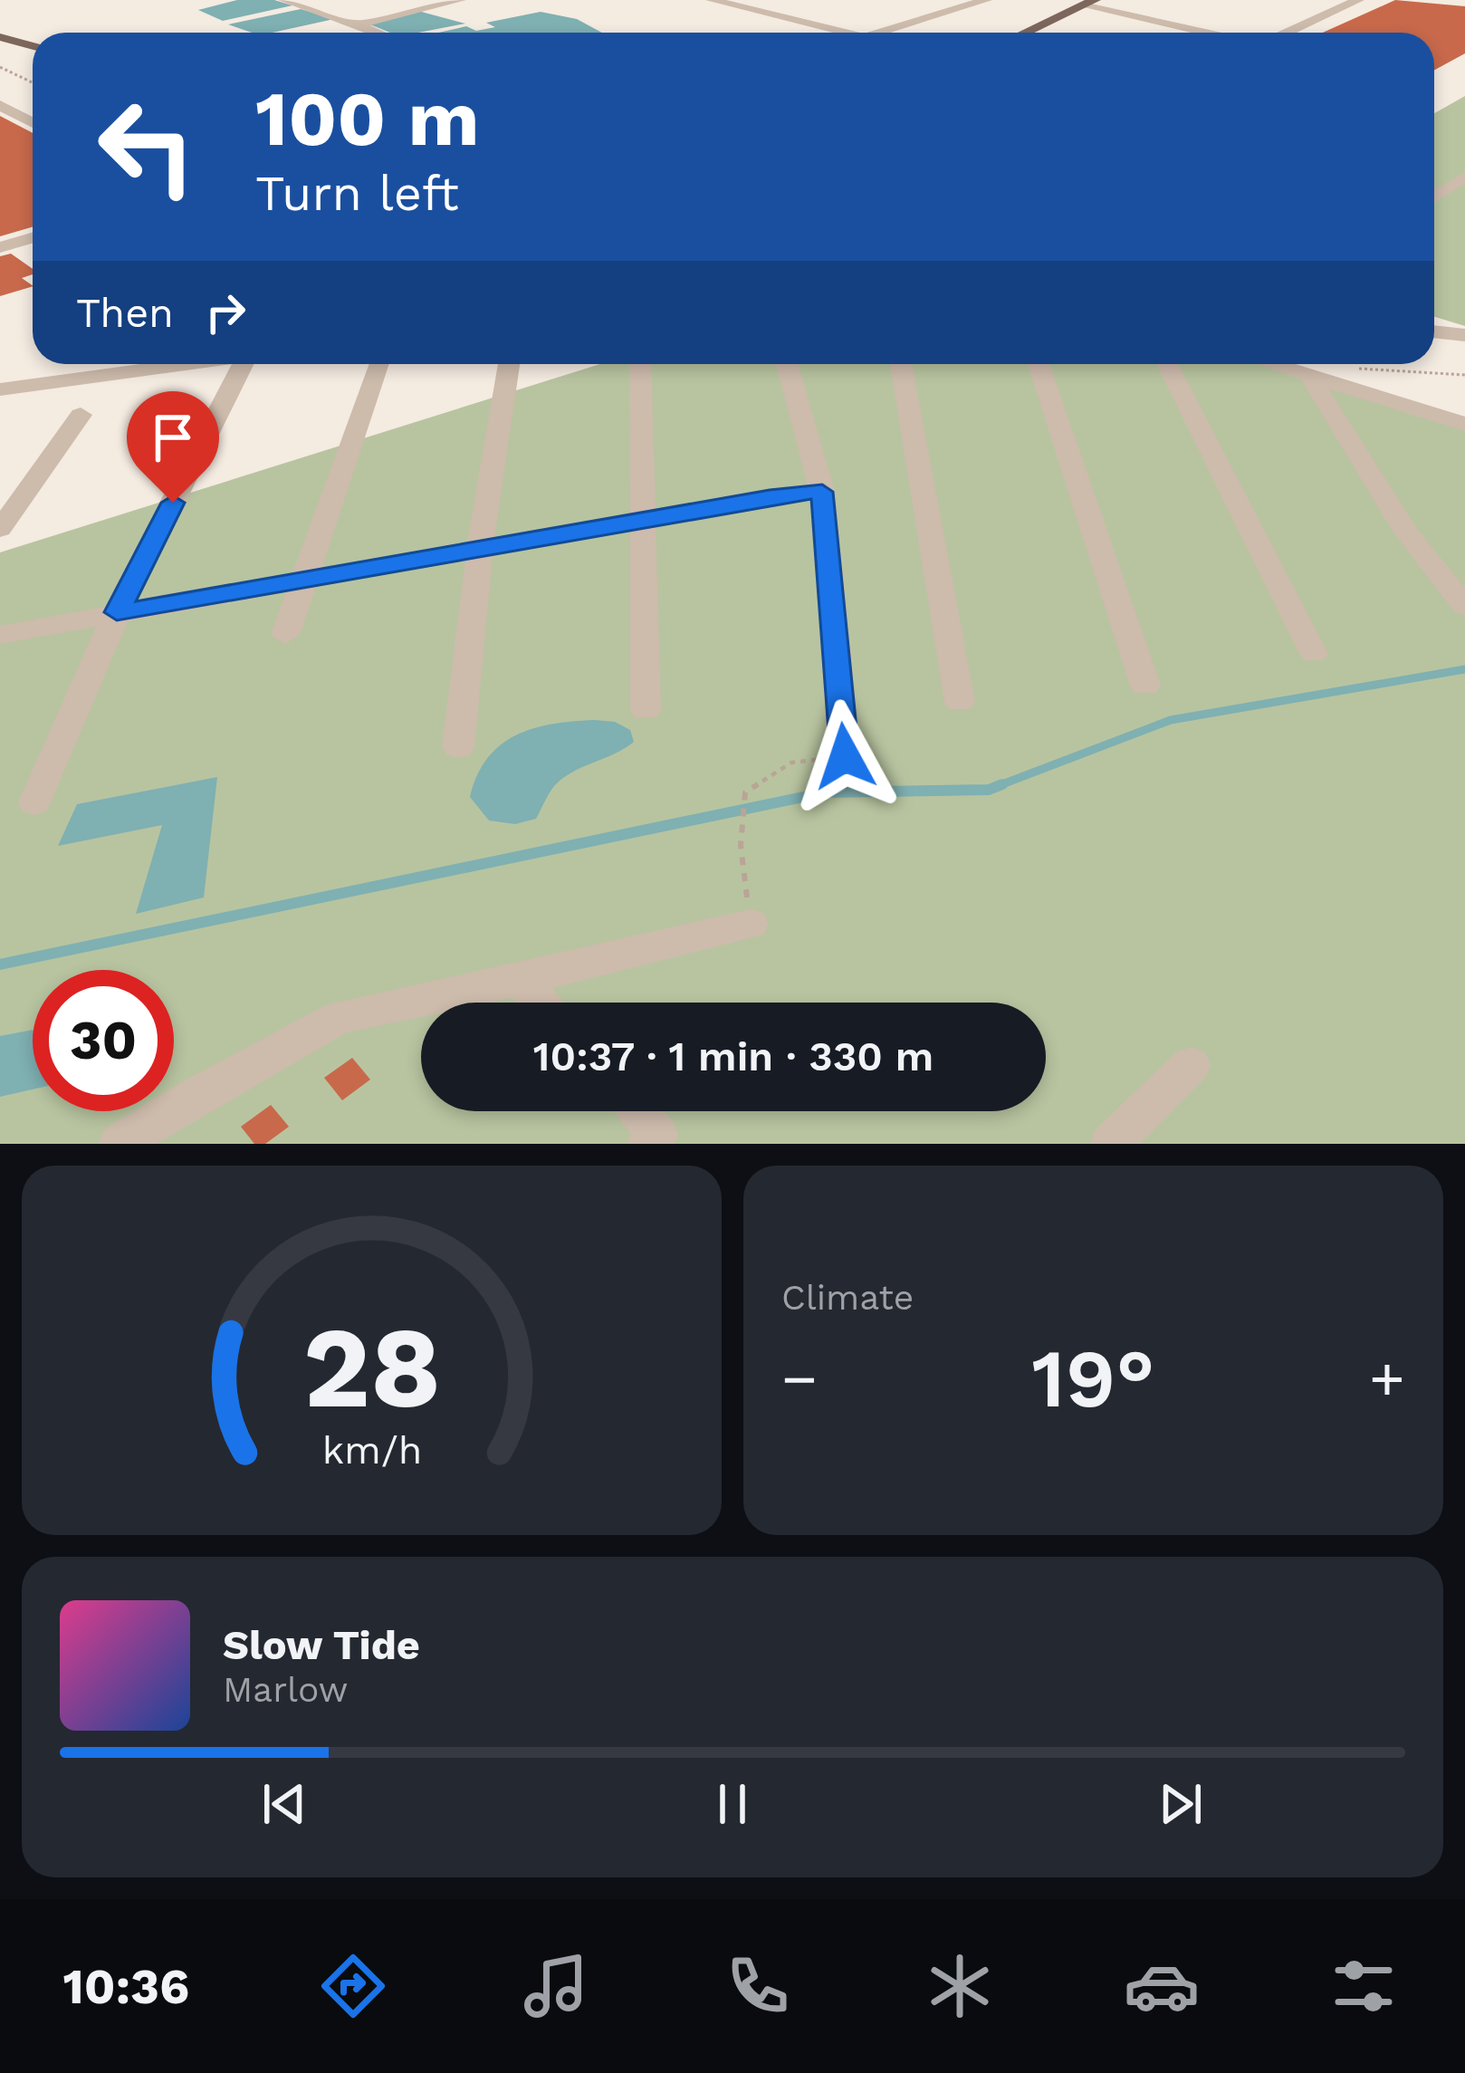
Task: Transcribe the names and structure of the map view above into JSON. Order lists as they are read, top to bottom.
{
  "page": {
    "turn": ["100 m", "Turn left"],
    "then": "Then",
    "limit": "30",
    "trip": "10:37 · 1 min · 330 m",
    "tile": "Climate",
    "heat": ["−", "19°", "+"],
    "song": ["Slow Tide", "Marlow"],
    "tabs": "10:36",
    "gauge": ["28", "km/h"]
  }
}
